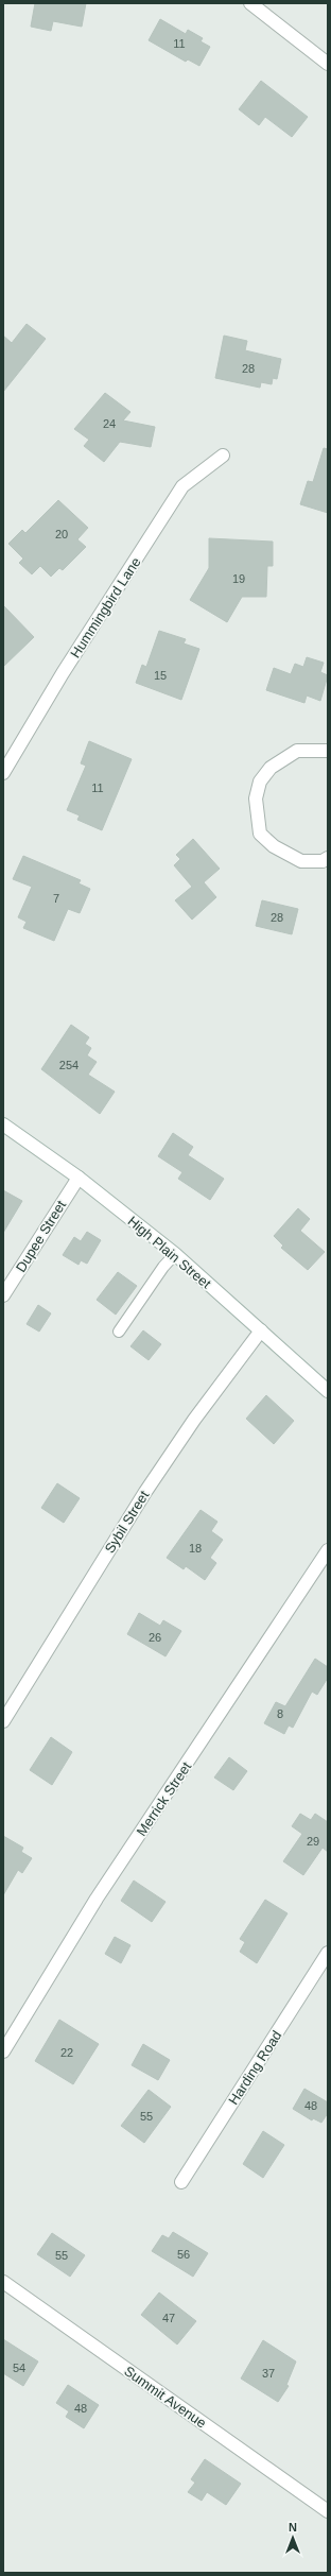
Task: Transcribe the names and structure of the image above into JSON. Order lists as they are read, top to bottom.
{
  "streets": {
    "street": [
      "Hummingbird Lane",
      "Dupee Street",
      "High Plain Street",
      "Sybil Street",
      "Merrick Street",
      "Harding Road",
      "Summit Avenue"
    ]
  },
  "crossings": [
    ["Dupee Street", "High Plain Street"],
    ["High Plain Street", "Sybil Street"]
  ],
  "house_numbers": [
    "11",
    "28",
    "24",
    "20",
    "19",
    "15",
    "11",
    "7",
    "28",
    "254",
    "18",
    "26",
    "8",
    "29",
    "22",
    "48",
    "55",
    "56",
    "55",
    "47",
    "54",
    "37",
    "48"
  ],
  "north": "top"
}
